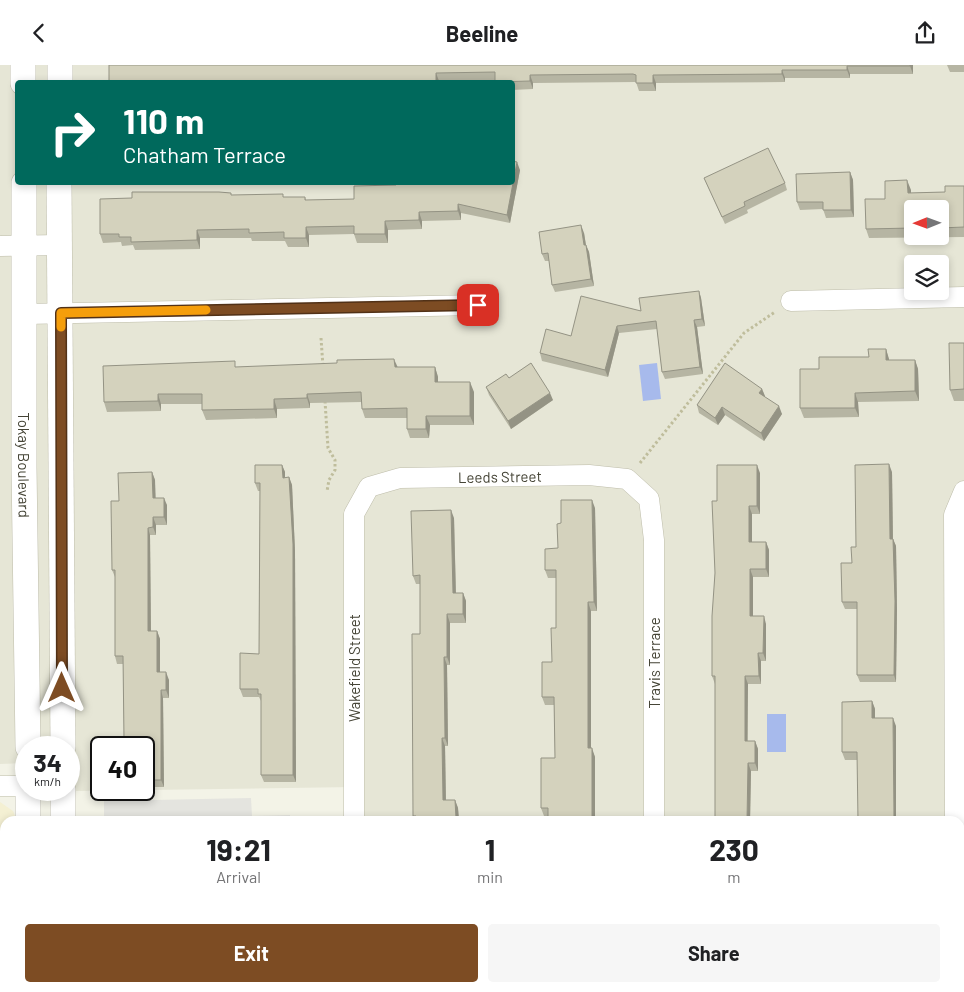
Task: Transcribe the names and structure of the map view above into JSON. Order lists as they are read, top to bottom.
{
  "streets": {
    "street": [
      "Tokay Boulevard",
      "Leeds Street",
      "Travis Terrace",
      "Wakefield Street"
    ]
  },
  "crossings": [
    ["Leeds Street", "Travis Terrace"],
    ["Leeds Street", "Wakefield Street"]
  ],
  "north": "left",
  "page": {
    "header": "Beeline",
    "turn": ["110 m", "Chatham Terrace"],
    "speed": "34 km/h",
    "limit": "40",
    "eta": [
      "19:21",
      "Arrival",
      "1",
      "min",
      "230",
      "m"
    ],
    "buttons": ["Exit", "Share"]
  }
}
